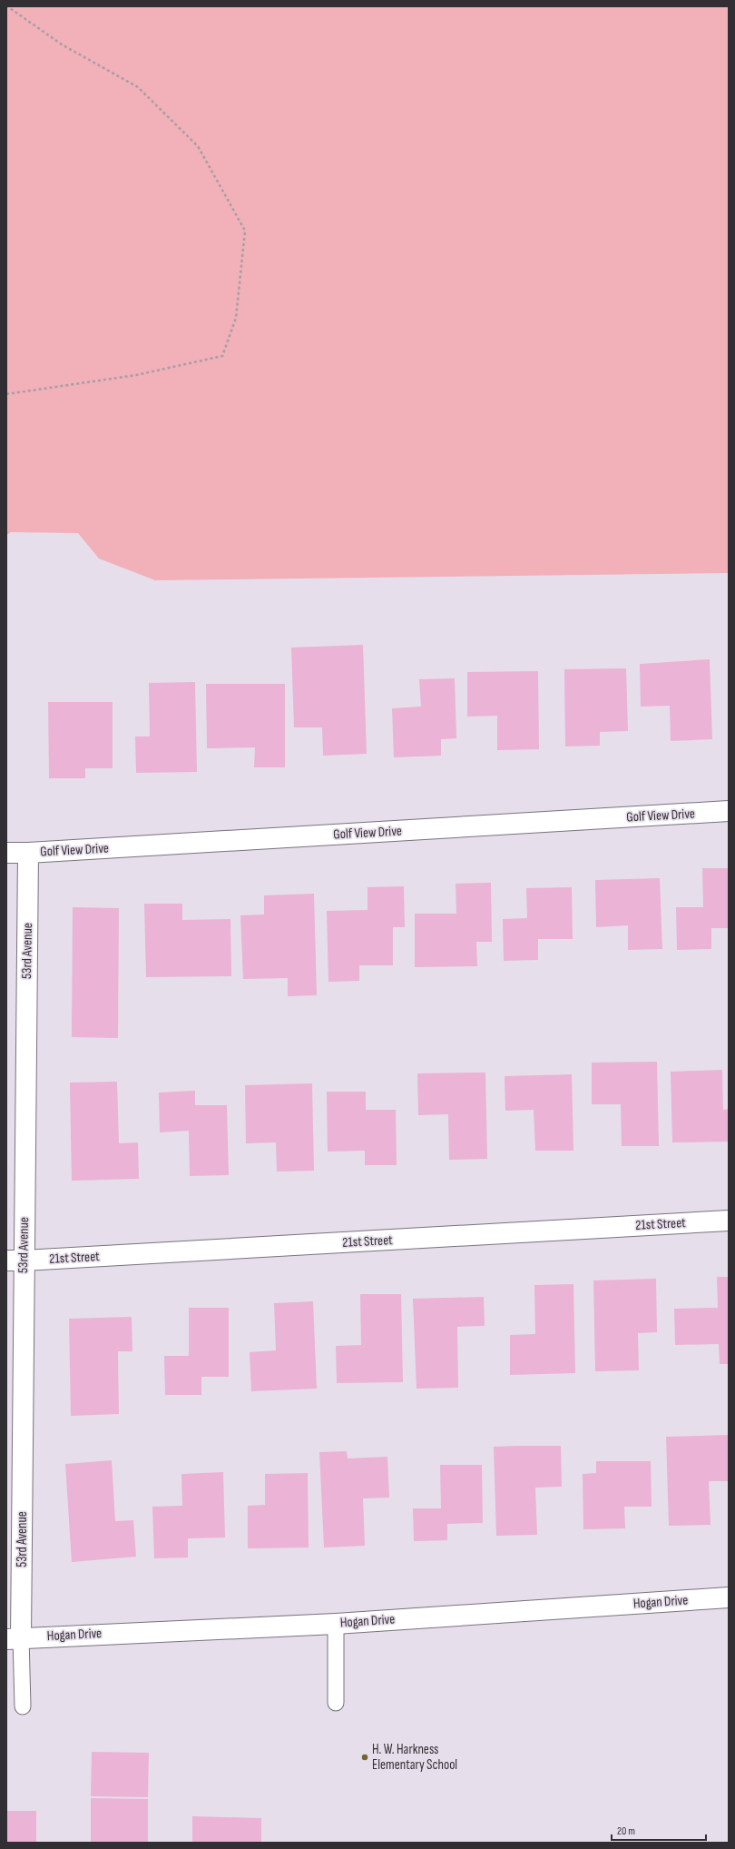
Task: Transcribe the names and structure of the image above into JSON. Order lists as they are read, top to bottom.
{
  "streets": {
    "street": [
      "Golf View Drive",
      "53rd Avenue",
      "21st Street",
      "Hogan Drive"
    ]
  },
  "crossings": [
    ["Golf View Drive", "53rd Avenue"],
    ["53rd Avenue", "21st Street"],
    ["53rd Avenue", "Hogan Drive"]
  ],
  "places": ["H. W. Harkness Elementary School"],
  "scale_bar": "20 m"
}
